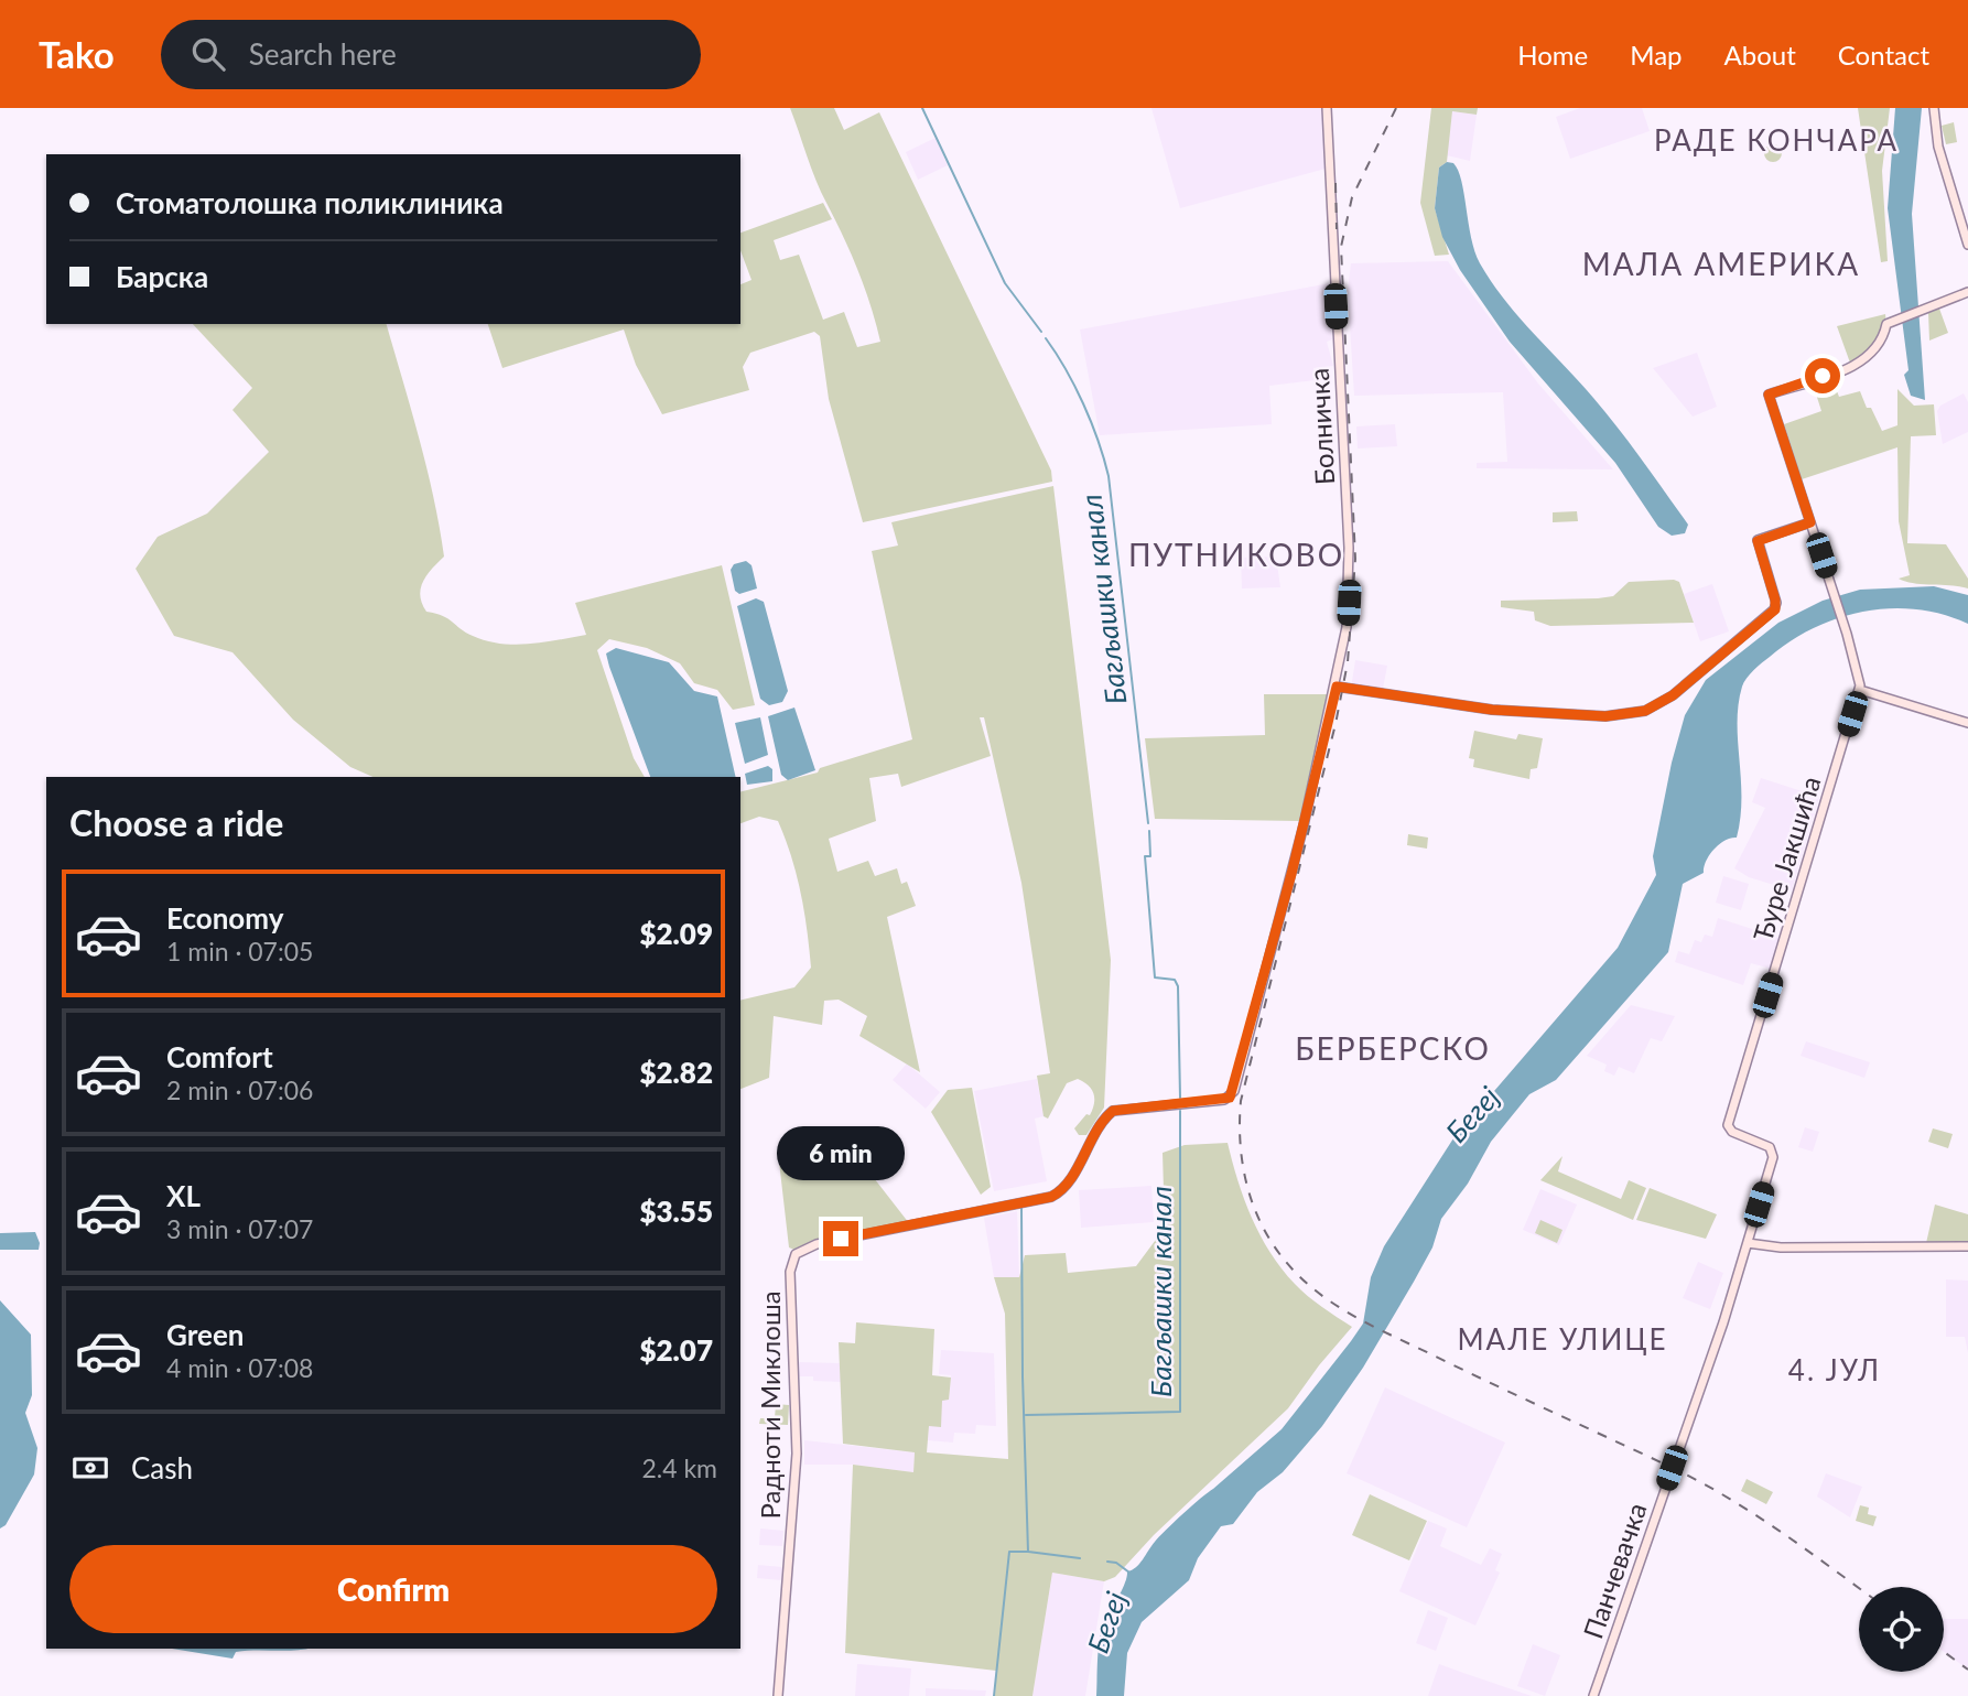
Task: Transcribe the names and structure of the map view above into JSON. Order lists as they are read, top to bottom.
{
  "streets": {
    "street": [
      "Болничка",
      "Ђуре Јакшића",
      "Радноти Миклоша",
      "Панчевачка"
    ]
  },
  "crossings": [
    ["Болничка", "Радноти Миклоша"],
    ["Ђуре Јакшића", "Панчевачка"]
  ],
  "districts": [
    "РАДЕ КОНЧАРА",
    "МАЛА АМЕРИКА",
    "ПУТНИКОВО",
    "БЕРБЕРСКО",
    "МАЛЕ УЛИЦЕ",
    "4. ЈУЛ"
  ],
  "water": ["Багљашки канал", "Бегеј"],
  "page": {
    "header": "Tako",
    "search": "Search here",
    "nav": [
      "Home",
      "Map",
      "About",
      "Contact"
    ],
    "banner": ["Стоматолошка поликлиника", "Барска"],
    "heading": "Choose a ride",
    "list": [
      {
        "name": "Economy",
        "note": "1 min · 07:05",
        "value": "$2.09"
      },
      {
        "name": "Comfort",
        "note": "2 min · 07:06",
        "value": "$2.82"
      },
      {
        "name": "XL",
        "note": "3 min · 07:07",
        "value": "$3.55"
      },
      {
        "name": "Green",
        "note": "4 min · 07:08",
        "value": "$2.07"
      }
    ],
    "bubble": "6 min",
    "pay": ["Cash", "2.4 km"],
    "buttons": "Confirm"
  }
}
